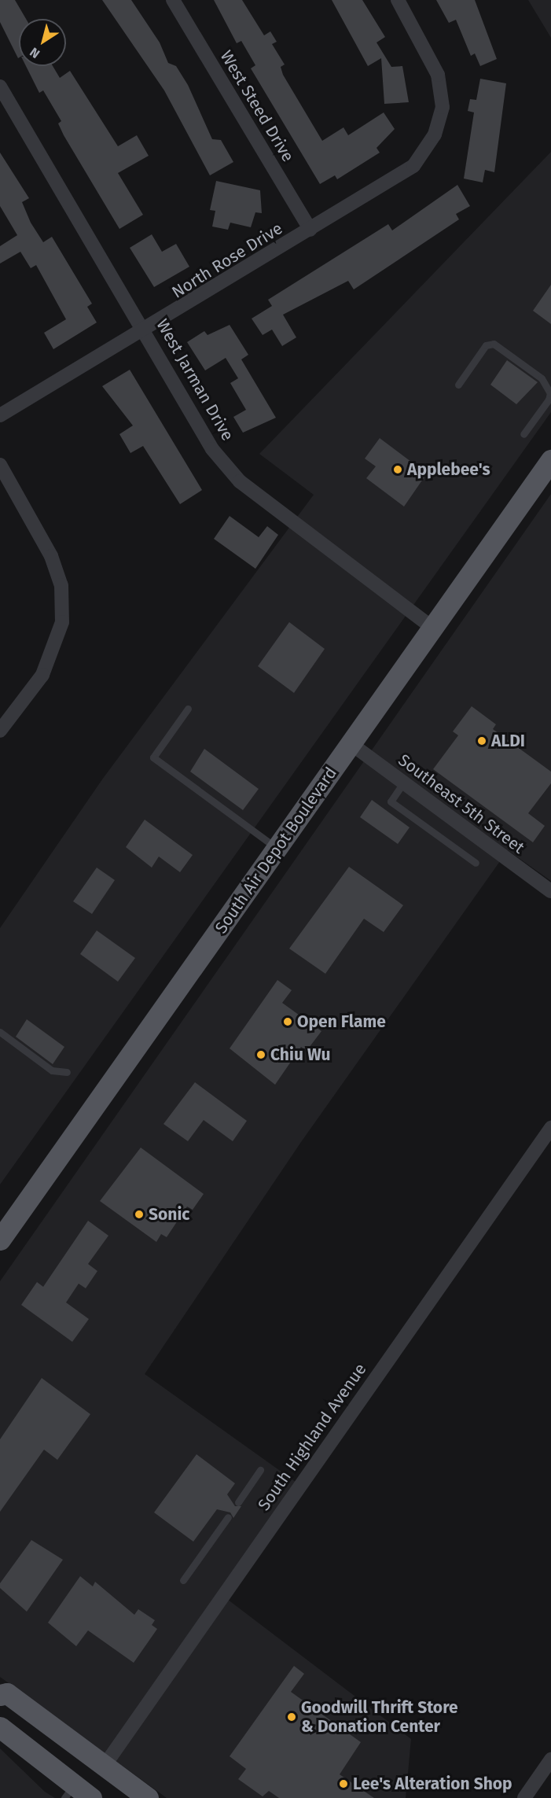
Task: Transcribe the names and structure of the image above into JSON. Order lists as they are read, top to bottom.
{
  "streets": {
    "main road": ["South Air Depot Boulevard"],
    "street": [
      "West Steed Drive",
      "North Rose Drive",
      "West Jarman Drive",
      "Southeast 5th Street",
      "South Highland Avenue"
    ]
  },
  "crossings": [
    ["West Steed Drive", "North Rose Drive"],
    ["North Rose Drive", "West Jarman Drive"],
    ["West Jarman Drive", "South Air Depot Boulevard"],
    ["Southeast 5th Street", "South Air Depot Boulevard"]
  ],
  "places": [
    "Applebee's",
    "ALDI",
    "Open Flame",
    "Chiu Wu",
    "Sonic",
    "Goodwill Thrift Store & Donation Center",
    "Lee's Alteration Shop"
  ],
  "north": "bottom left"
}
